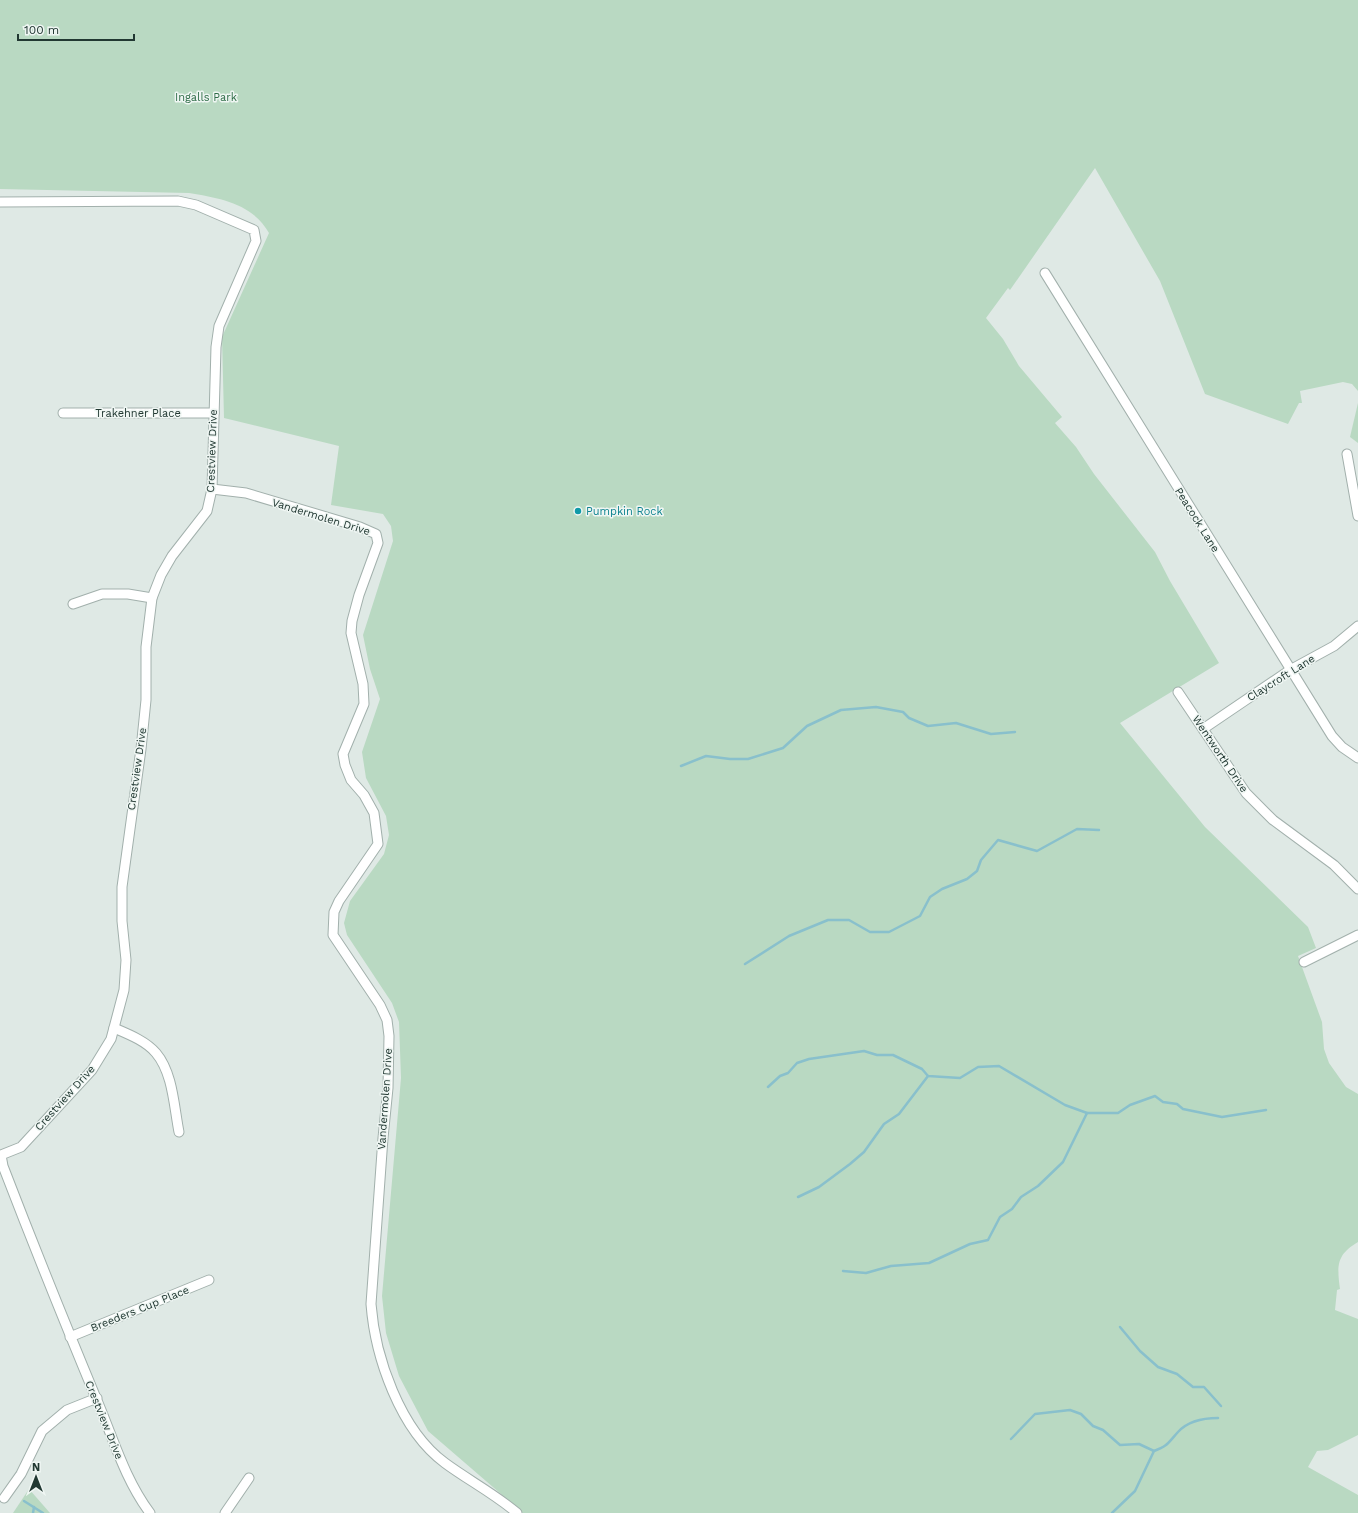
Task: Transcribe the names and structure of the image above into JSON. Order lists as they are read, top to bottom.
{
  "streets": {
    "street": [
      "Trakehner Place",
      "Crestview Drive",
      "Vandermolen Drive",
      "Peacock Lane",
      "Claycroft Lane",
      "Wentworth Drive",
      "Breeders Cup Place"
    ]
  },
  "crossings": [
    ["Trakehner Place", "Crestview Drive"],
    ["Crestview Drive", "Vandermolen Drive"],
    ["Crestview Drive", "Breeders Cup Place"],
    ["Peacock Lane", "Claycroft Lane"],
    ["Claycroft Lane", "Wentworth Drive"]
  ],
  "parks": ["Ingalls Park"],
  "places": ["Pumpkin Rock"],
  "scale_bar": "100 m",
  "north": "top"
}
